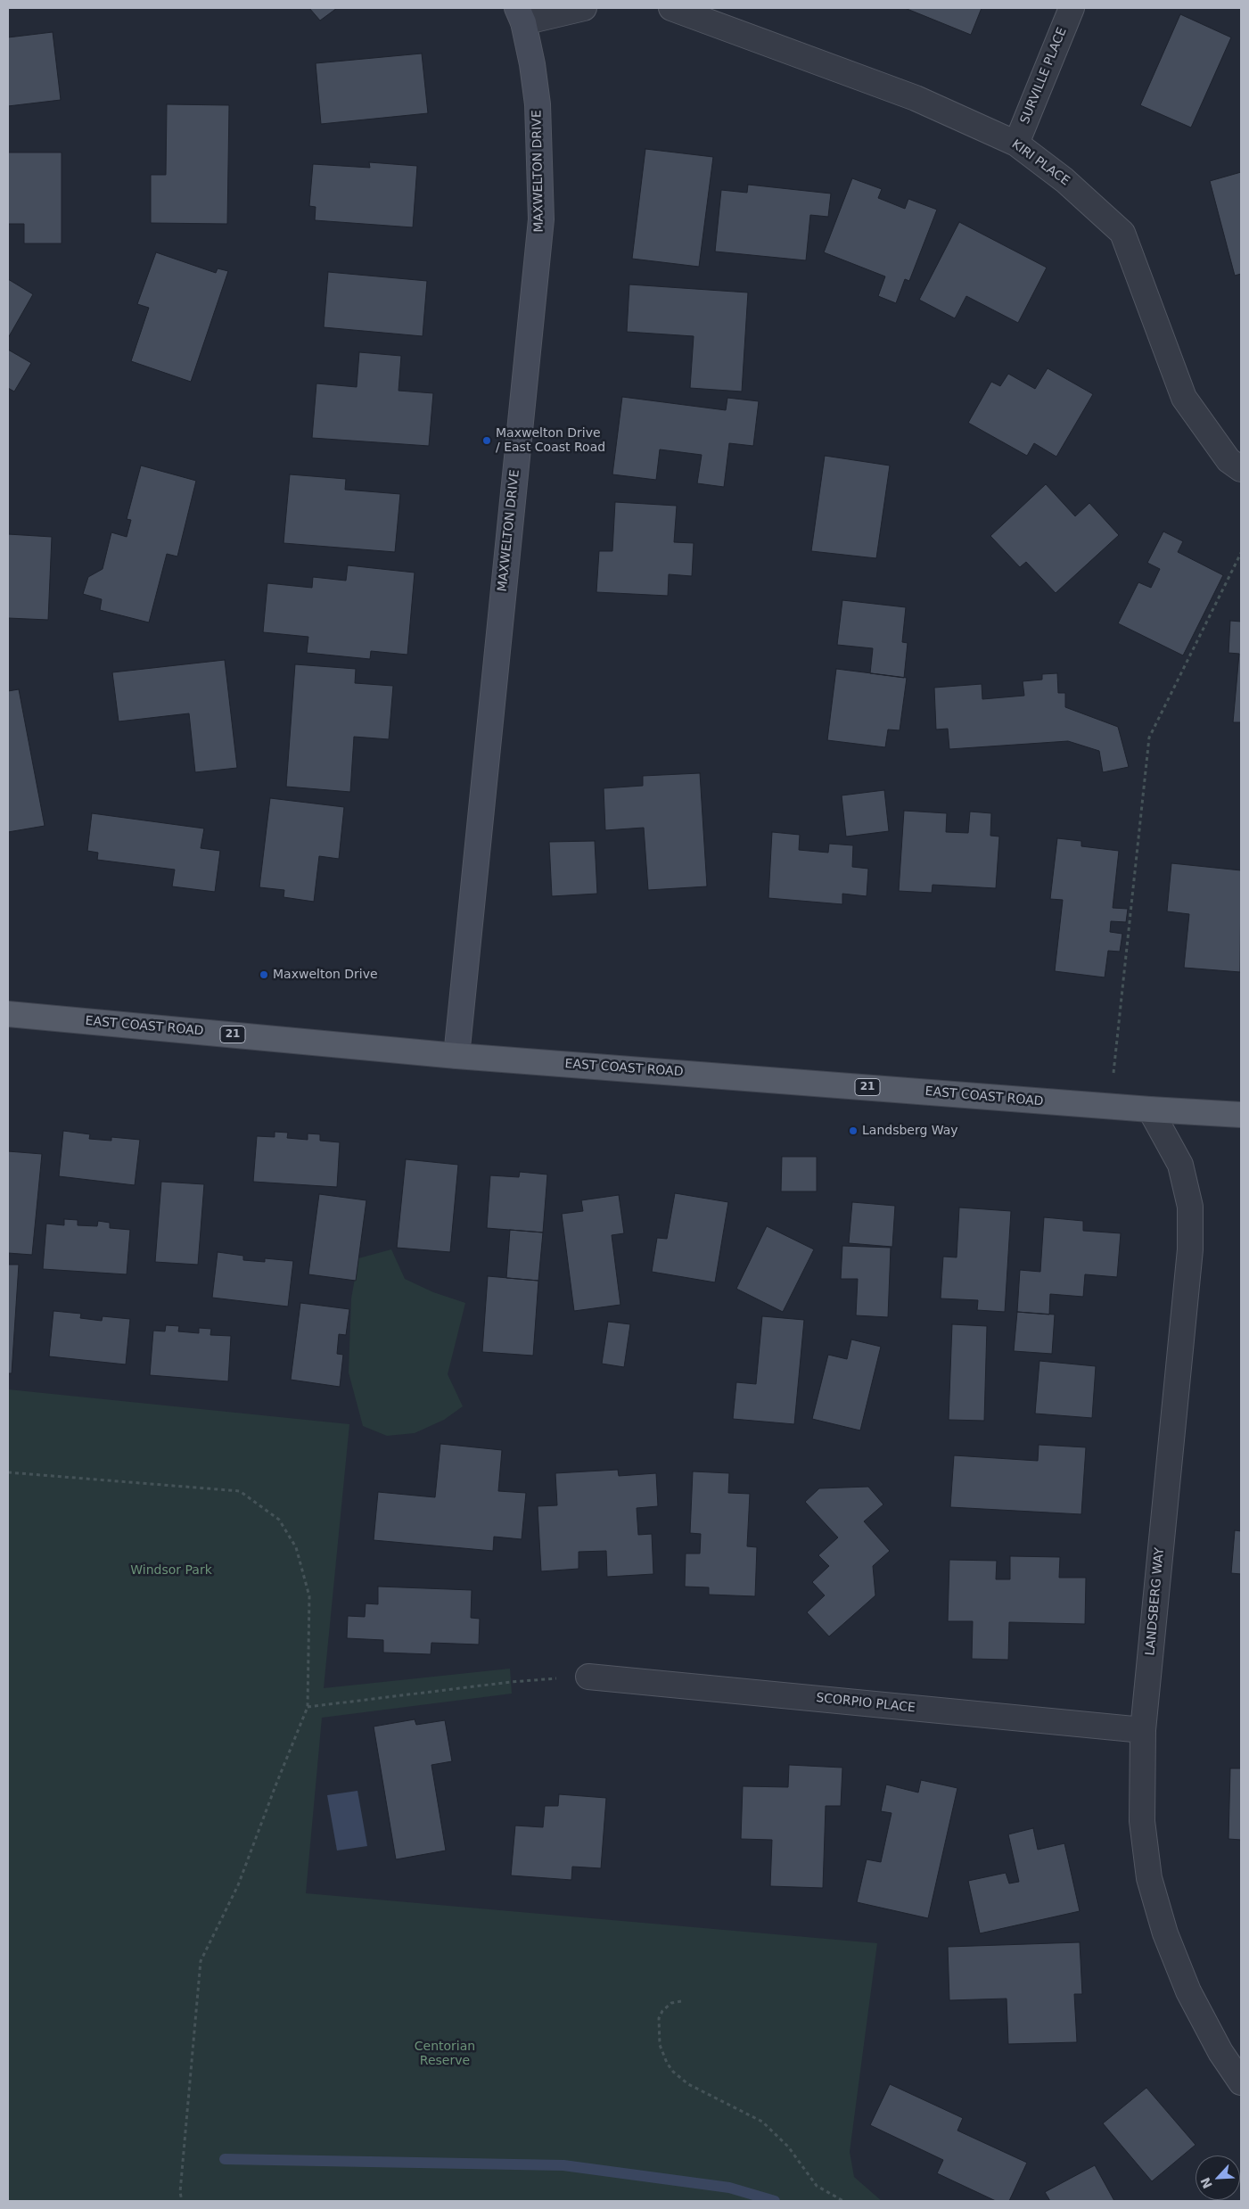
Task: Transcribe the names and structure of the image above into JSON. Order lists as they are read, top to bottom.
{
  "streets": {
    "main road": ["EAST COAST ROAD", "21"],
    "street": [
      "SURVILLE PLACE",
      "KIRI PLACE",
      "MAXWELTON DRIVE",
      "LANDSBERG WAY",
      "SCORPIO PLACE"
    ]
  },
  "crossings": [
    ["SURVILLE PLACE", "KIRI PLACE"],
    ["MAXWELTON DRIVE", "EAST COAST ROAD"],
    ["EAST COAST ROAD", "LANDSBERG WAY"],
    ["LANDSBERG WAY", "SCORPIO PLACE"]
  ],
  "parks": ["Windsor Park", "Centorian Reserve"],
  "places": ["Maxwelton Drive / East Coast Road", "Maxwelton Drive", "Landsberg Way"],
  "north": "bottom left"
}
